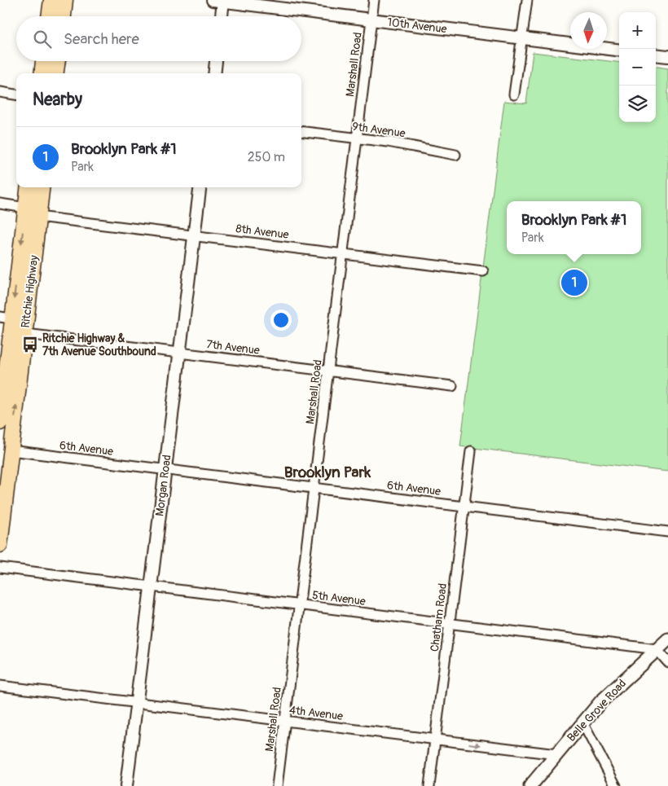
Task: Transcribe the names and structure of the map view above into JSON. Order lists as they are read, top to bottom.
{
  "streets": {
    "main road": ["Ritchie Highway", "Belle Grove Road"],
    "street": [
      "10th Avenue",
      "Marshall Road",
      "9th Avenue",
      "8th Avenue",
      "7th Avenue",
      "6th Avenue",
      "Morgan Road",
      "5th Avenue",
      "Chatham Road",
      "4th Avenue"
    ]
  },
  "crossings": [
    ["10th Avenue", "Marshall Road"],
    ["Marshall Road", "9th Avenue"],
    ["Marshall Road", "8th Avenue"],
    ["Marshall Road", "7th Avenue"],
    ["Marshall Road", "6th Avenue"],
    ["Marshall Road", "5th Avenue"],
    ["Marshall Road", "4th Avenue"],
    ["8th Avenue", "Ritchie Highway"],
    ["8th Avenue", "Morgan Road"],
    ["Ritchie Highway", "7th Avenue"],
    ["Ritchie Highway", "6th Avenue"],
    ["7th Avenue", "Morgan Road"],
    ["6th Avenue", "Morgan Road"],
    ["6th Avenue", "Chatham Road"],
    ["Morgan Road", "5th Avenue"],
    ["Morgan Road", "4th Avenue"],
    ["5th Avenue", "Chatham Road"],
    ["5th Avenue", "Belle Grove Road"],
    ["Chatham Road", "4th Avenue"],
    ["Belle Grove Road", "4th Avenue"]
  ],
  "districts": ["Brooklyn Park"],
  "places": {
    "bus stop": ["Ritchie Highway & 7th Avenue Southbound"]
  },
  "north": "bottom",
  "page": {
    "map_buttons": ["+", "−"],
    "search": "Search here",
    "heading": "Nearby",
    "list": [
      {
        "mark": "1",
        "name": "Brooklyn Park #1",
        "note": "Park",
        "value": "250 m"
      }
    ],
    "popup": ["Brooklyn Park #1", "Park"],
    "pins": "1"
  }
}
